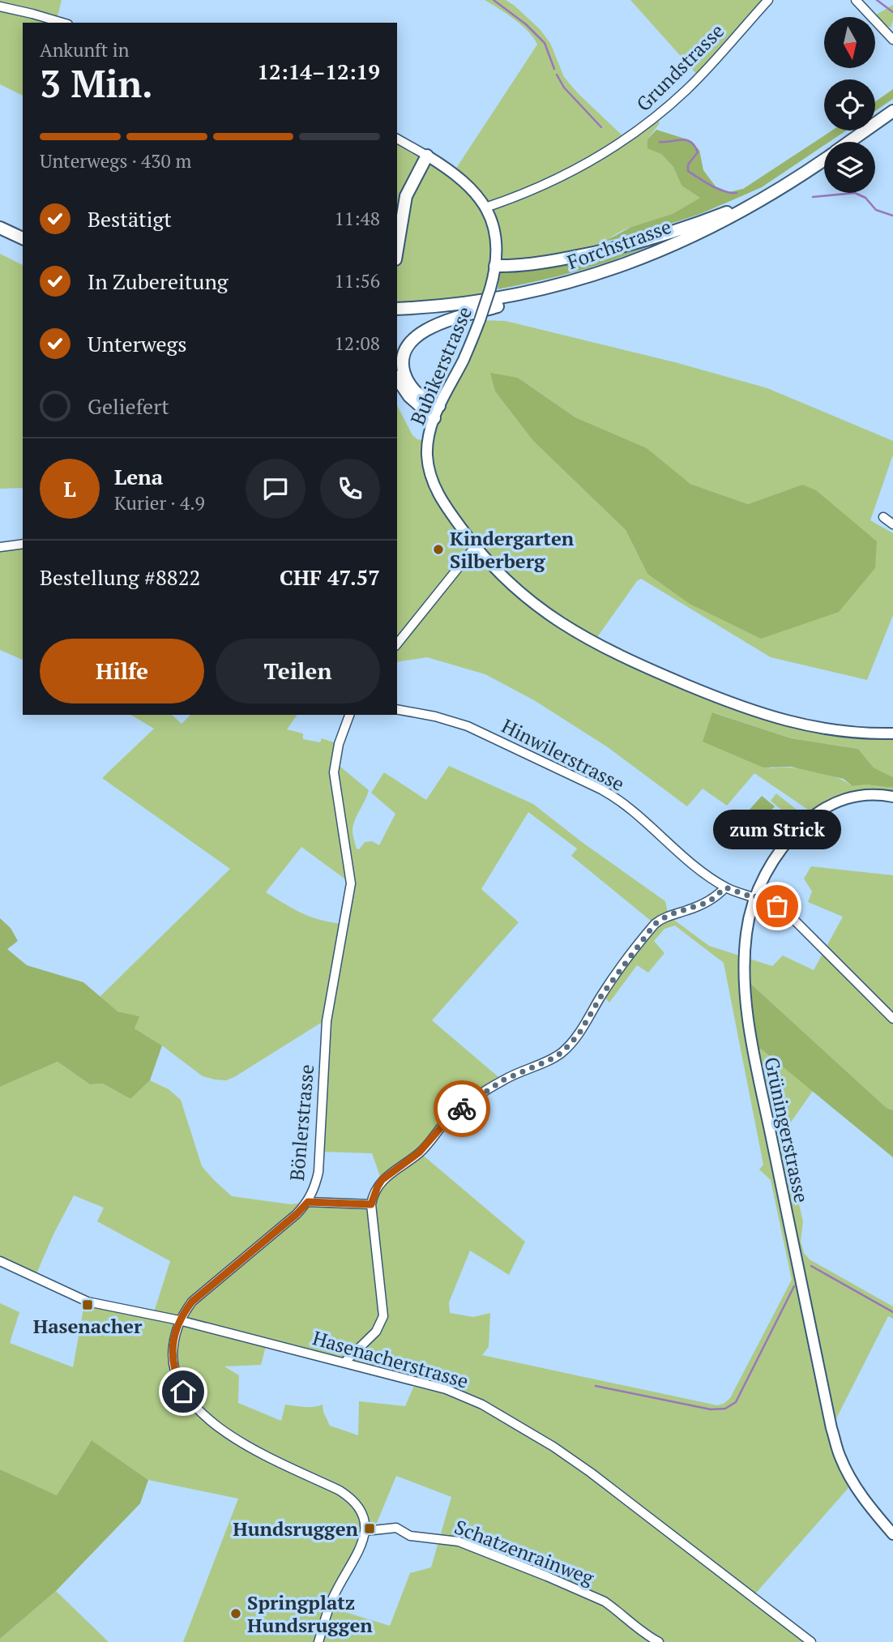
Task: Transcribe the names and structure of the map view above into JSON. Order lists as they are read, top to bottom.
{
  "streets": {
    "highway": ["Forchstrasse"],
    "main road": ["Bubikerstrasse", "Grüningerstrasse"],
    "street": [
      "Grundstrasse",
      "Hinwilerstrasse",
      "Bönlerstrasse",
      "Hasenacherstrasse",
      "Schatzenrainweg"
    ]
  },
  "crossings": [
    ["Grundstrasse", "Bubikerstrasse"],
    ["Hinwilerstrasse", "Grüningerstrasse"],
    ["Bönlerstrasse", "Hasenacherstrasse"],
    ["Bönlerstrasse", "Schatzenrainweg"]
  ],
  "places": {
    "other": ["Kindergarten Silberberg", "zum Strick", "Springplatz Hundsruggen"],
    "transit": ["Hasenacher", "Hundsruggen"]
  },
  "north": "bottom",
  "page": {
    "heading": ["3 Min.", "Ankunft in", "12:14–12:19"],
    "panel": [
      "Lena",
      "Kurier · 4.9",
      "Bestellung #8822",
      "CHF 47.57"
    ],
    "bar": "Unterwegs · 430 m",
    "list": [
      ["Bestätigt", "11:48"],
      ["In Zubereitung", "11:56"],
      ["Unterwegs", "12:08"],
      "Geliefert"
    ],
    "round": "L",
    "buttons": ["Hilfe", "Teilen"],
    "bubble": "zum Strick"
  }
}
